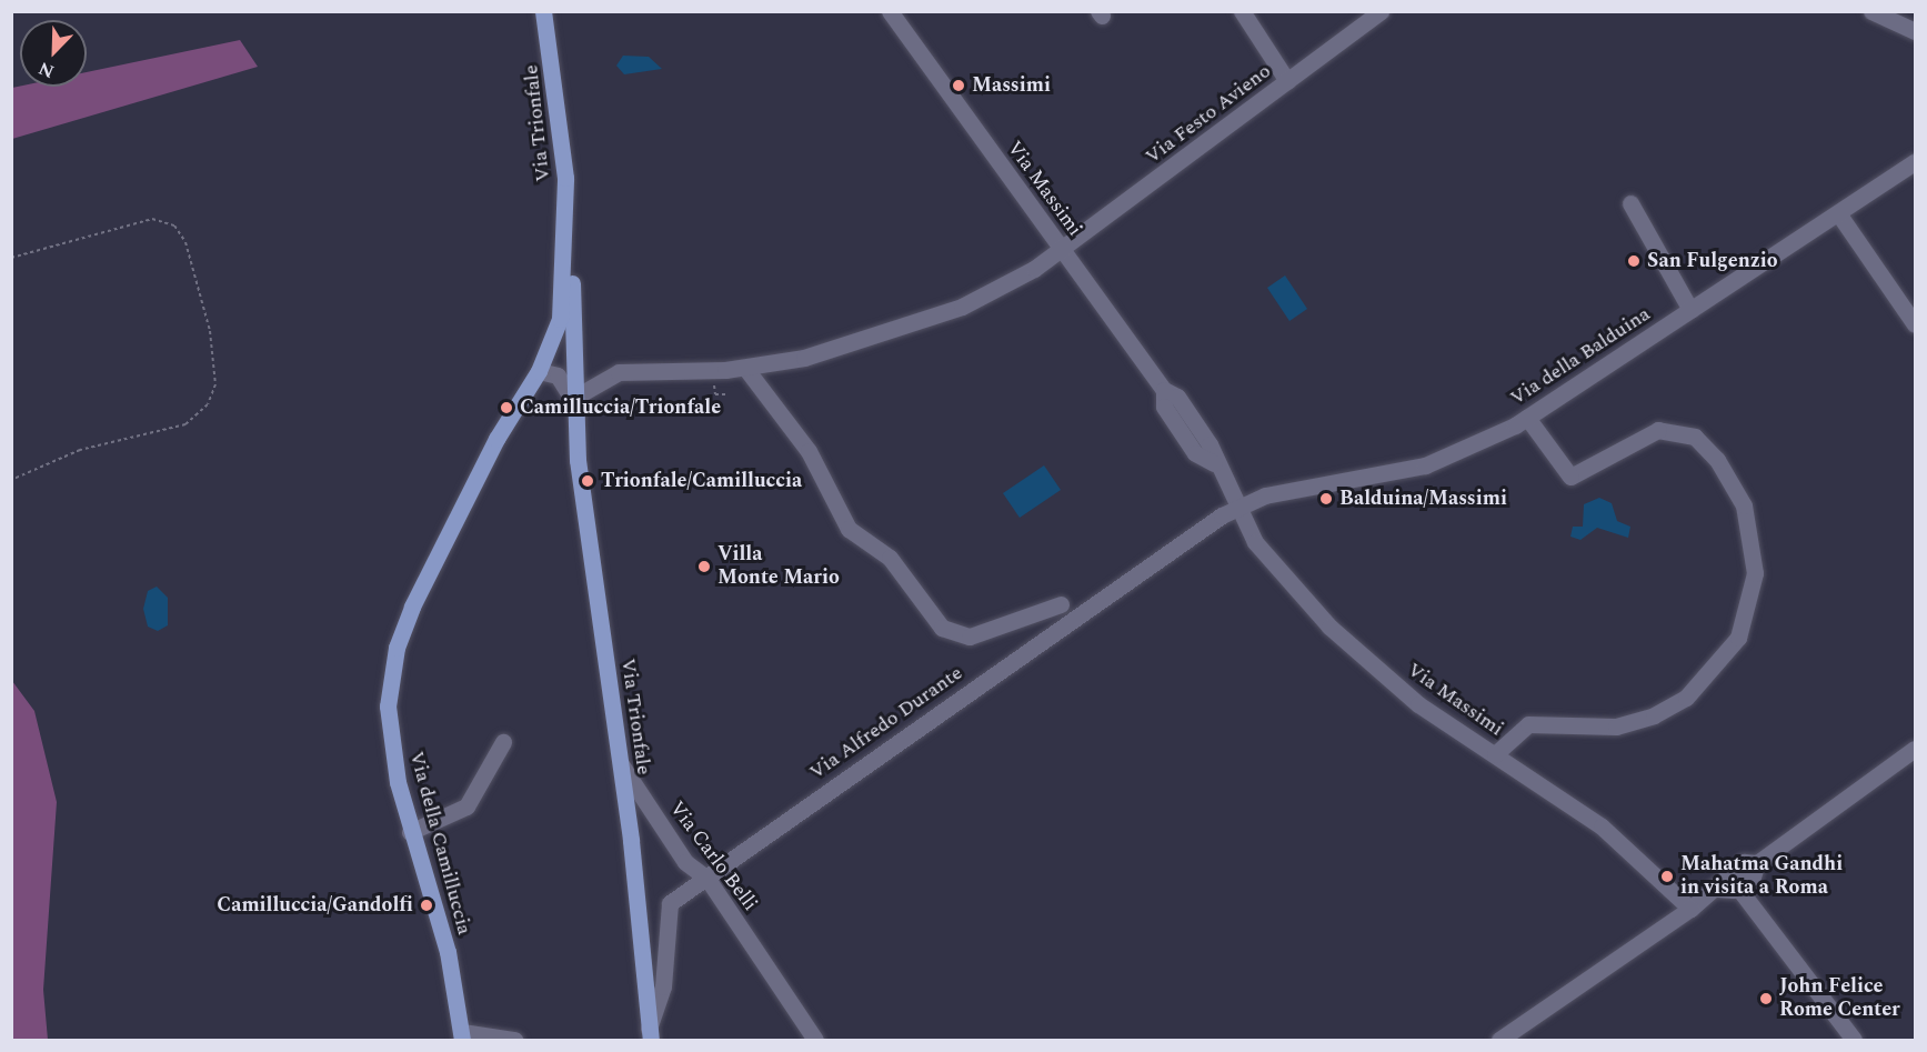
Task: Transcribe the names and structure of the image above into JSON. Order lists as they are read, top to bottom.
{
  "streets": {
    "main road": ["Via Trionfale", "Via della Camilluccia"],
    "street": [
      "Via Festo Avieno",
      "Via Massimi",
      "Via della Balduina",
      "Via Alfredo Durante",
      "Via Carlo Belli"
    ]
  },
  "crossings": [
    ["Via Festo Avieno", "Via Trionfale"],
    ["Via Festo Avieno", "Via Massimi"],
    ["Via Trionfale", "Via Alfredo Durante"],
    ["Via Trionfale", "Via della Camilluccia"],
    ["Via Trionfale", "Via Carlo Belli"],
    ["Via Massimi", "Via della Balduina"],
    ["Via Massimi", "Via Alfredo Durante"],
    ["Via della Balduina", "Via Alfredo Durante"],
    ["Via Alfredo Durante", "Via Carlo Belli"]
  ],
  "places": [
    "Massimi",
    "San Fulgenzio",
    "Camilluccia/Trionfale",
    "Trionfale/Camilluccia",
    "Balduina/Massimi",
    "Villa Monte Mario",
    "Mahatma Gandhi in visita a Roma",
    "Camilluccia/Gandolfi",
    "John Felice Rome Center"
  ],
  "north": "bottom left"
}
